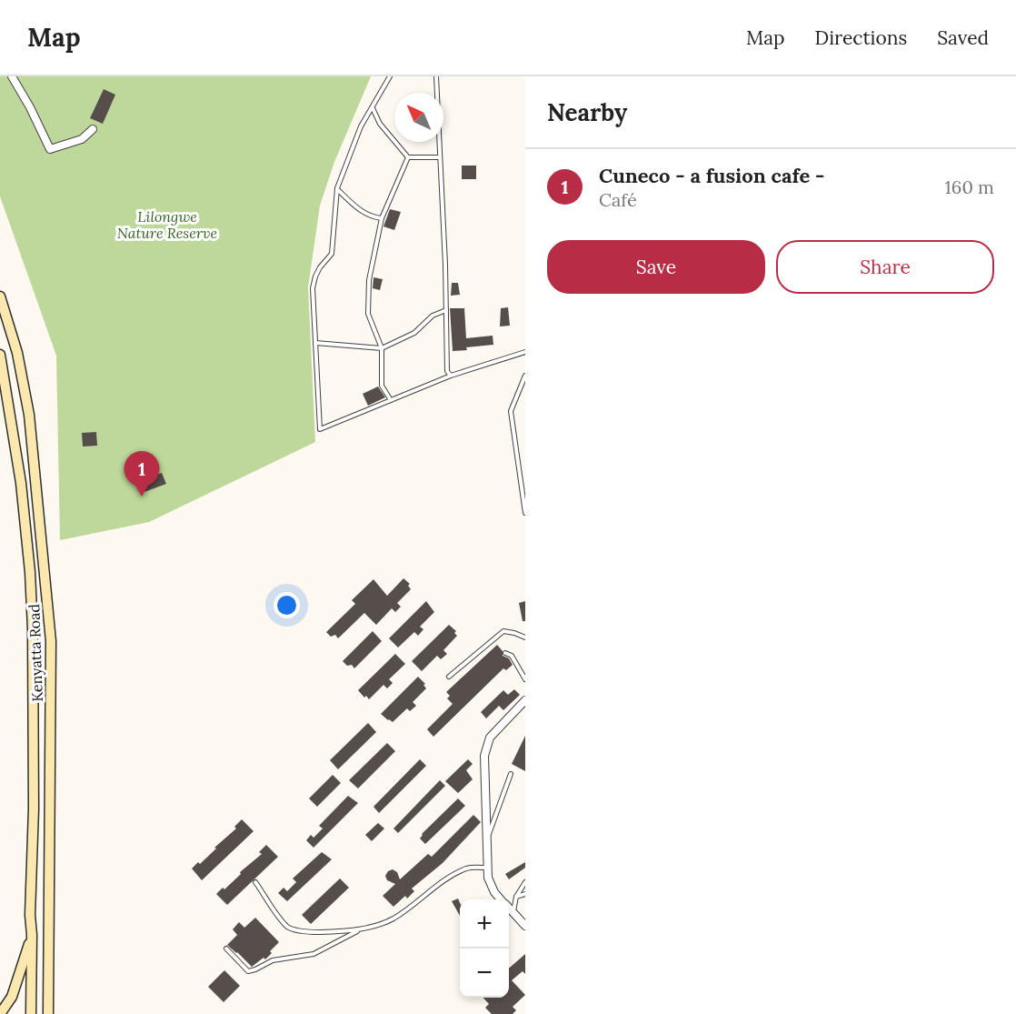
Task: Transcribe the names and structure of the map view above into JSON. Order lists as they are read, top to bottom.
{
  "streets": {
    "main road": ["Kenyatta Road"]
  },
  "parks": ["Lilongwe Nature Reserve"],
  "north": "top left",
  "page": {
    "header": "Map",
    "nav": ["Map", "Directions", "Saved"],
    "heading": "Nearby",
    "list": [
      {
        "mark": "1",
        "name": "Cuneco - a fusion cafe -",
        "note": "Café",
        "value": "160 m"
      }
    ],
    "buttons": ["Save", "Share"],
    "pins": "1",
    "map_buttons": ["+", "−"]
  }
}
